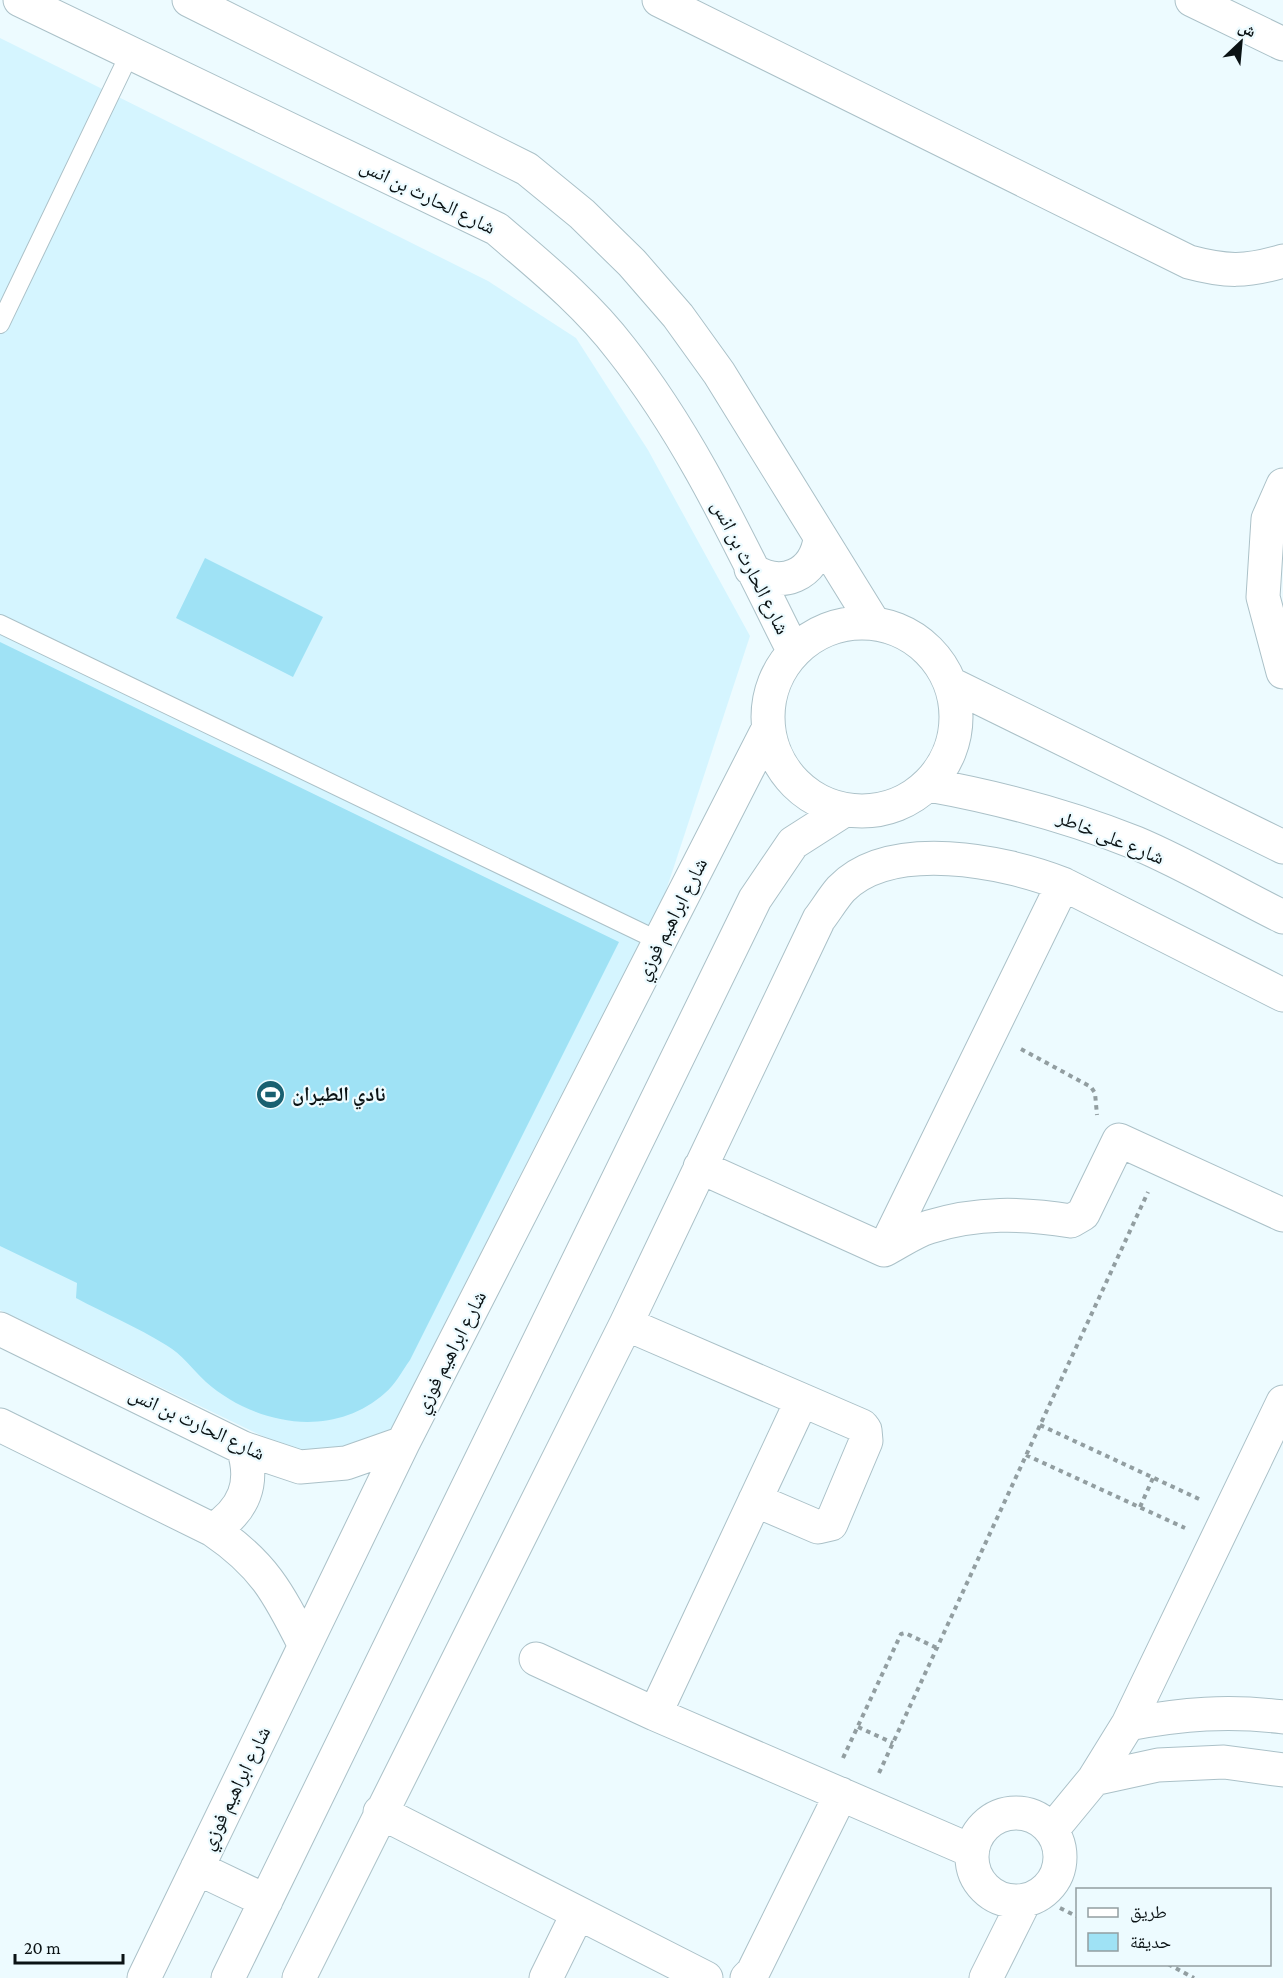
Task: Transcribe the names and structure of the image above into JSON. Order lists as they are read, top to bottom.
{
  "streets": {
    "street": ["شارع الحارث بن انس", "شارع على خاطر", "شارع ابراهيم فوزي"]
  },
  "crossings": [
    ["شارع الحارث بن انس", "شارع على خاطر"],
    ["شارع الحارث بن انس", "شارع ابراهيم فوزي"],
    ["شارع على خاطر", "شارع ابراهيم فوزي"]
  ],
  "places": {
    "sports": ["نادي الطيران"]
  },
  "legend": ["طريق", "حديقة"],
  "scale_bar": "20 m",
  "north": "top right"
}
